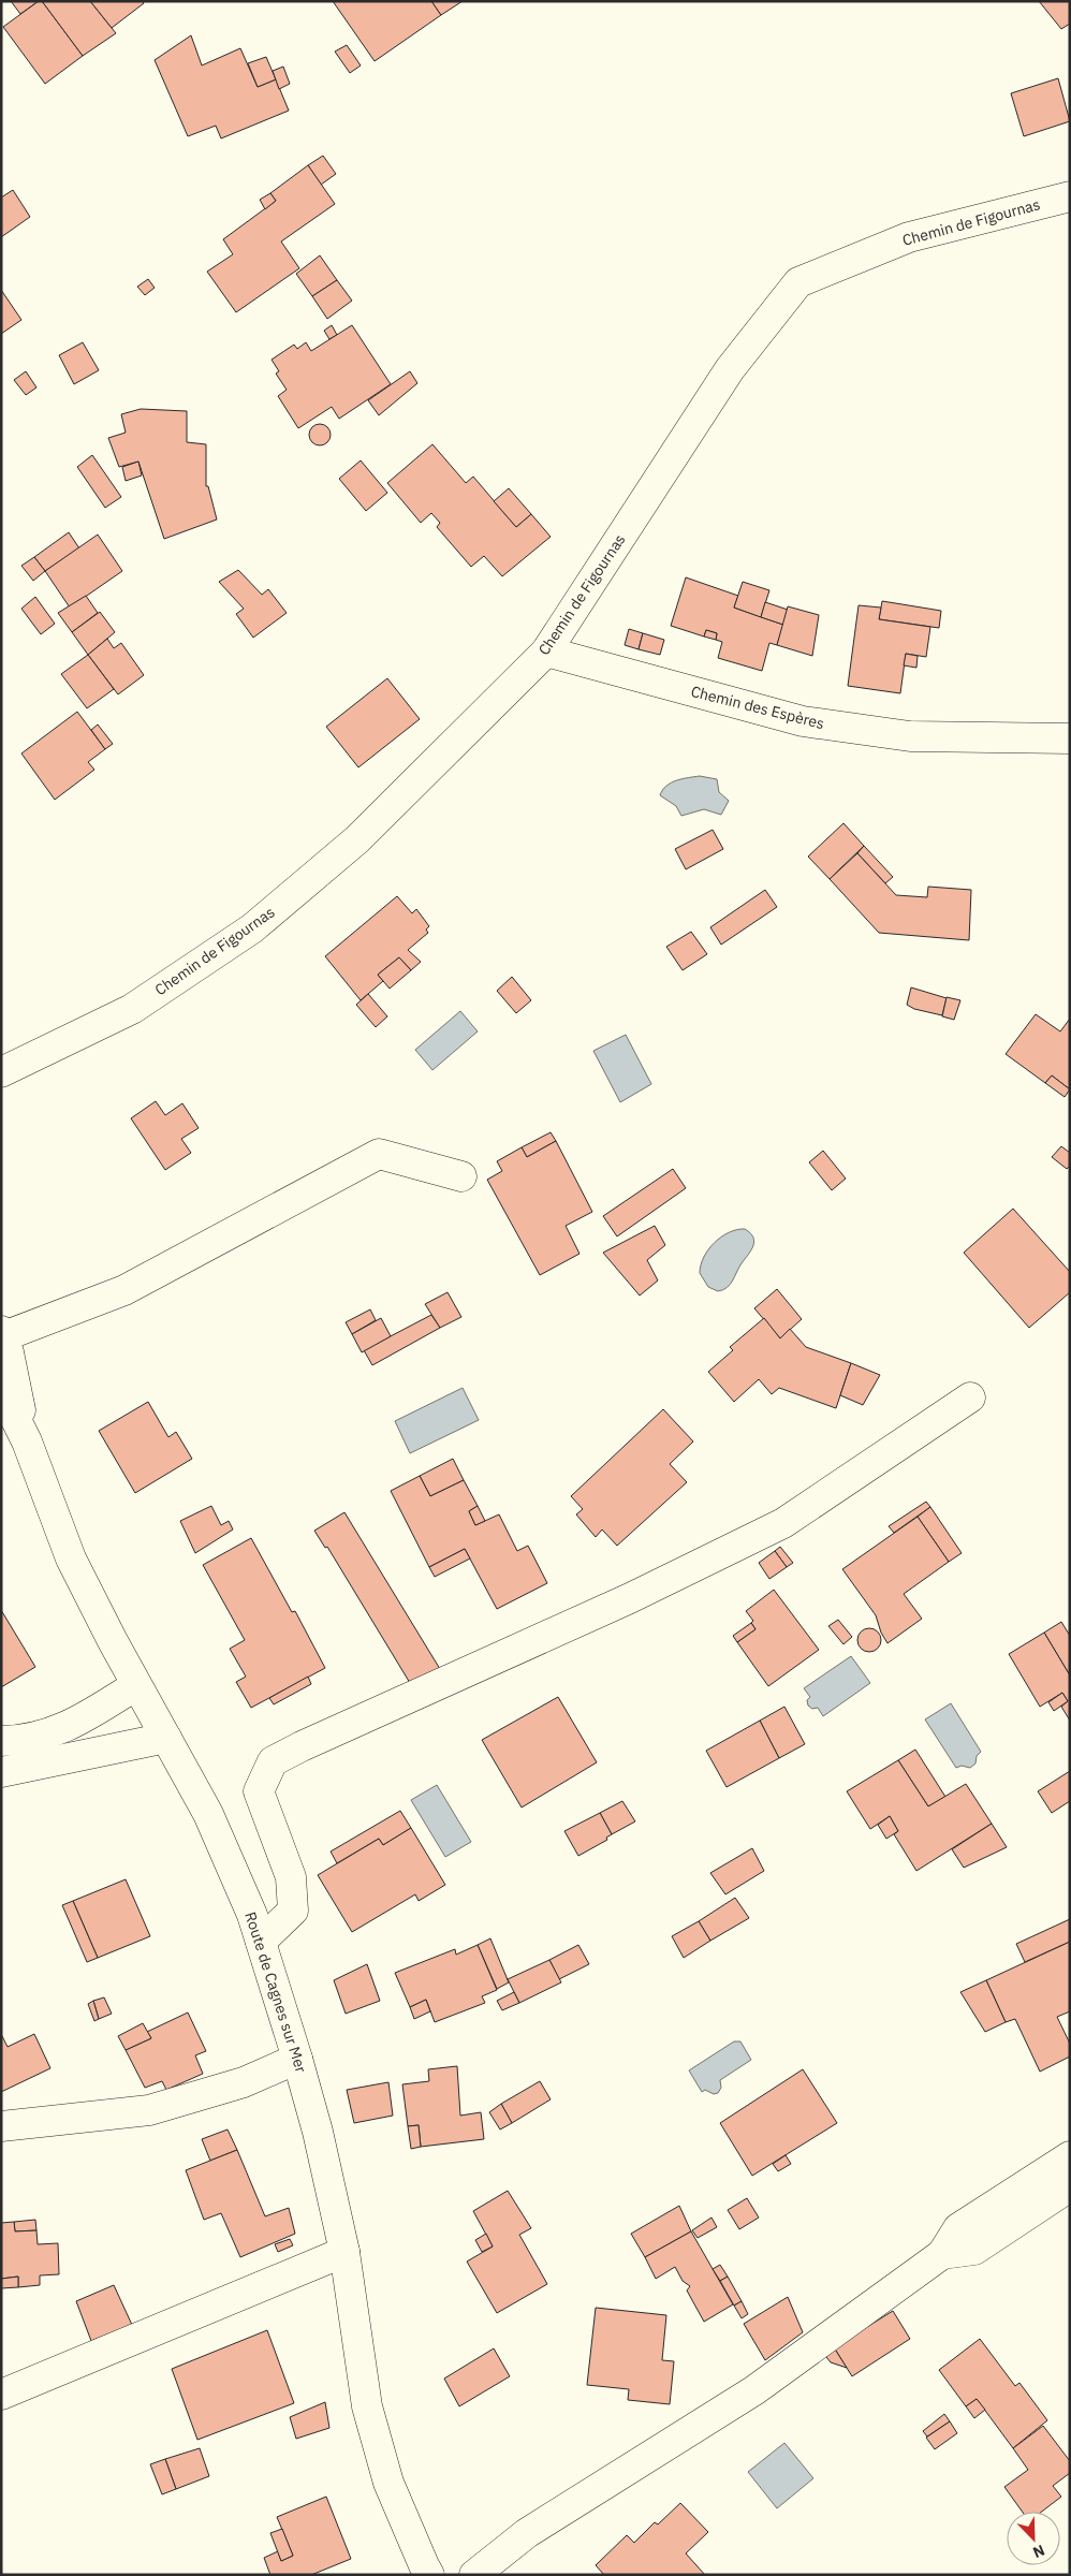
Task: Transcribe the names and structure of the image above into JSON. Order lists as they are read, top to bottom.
{
  "streets": {
    "street": ["Chemin de Figournas", "Chemin des Espères", "Route de Cagnes sur Mer"]
  },
  "crossings": [
    ["Chemin de Figournas", "Chemin des Espères"]
  ],
  "north": "bottom right"
}
